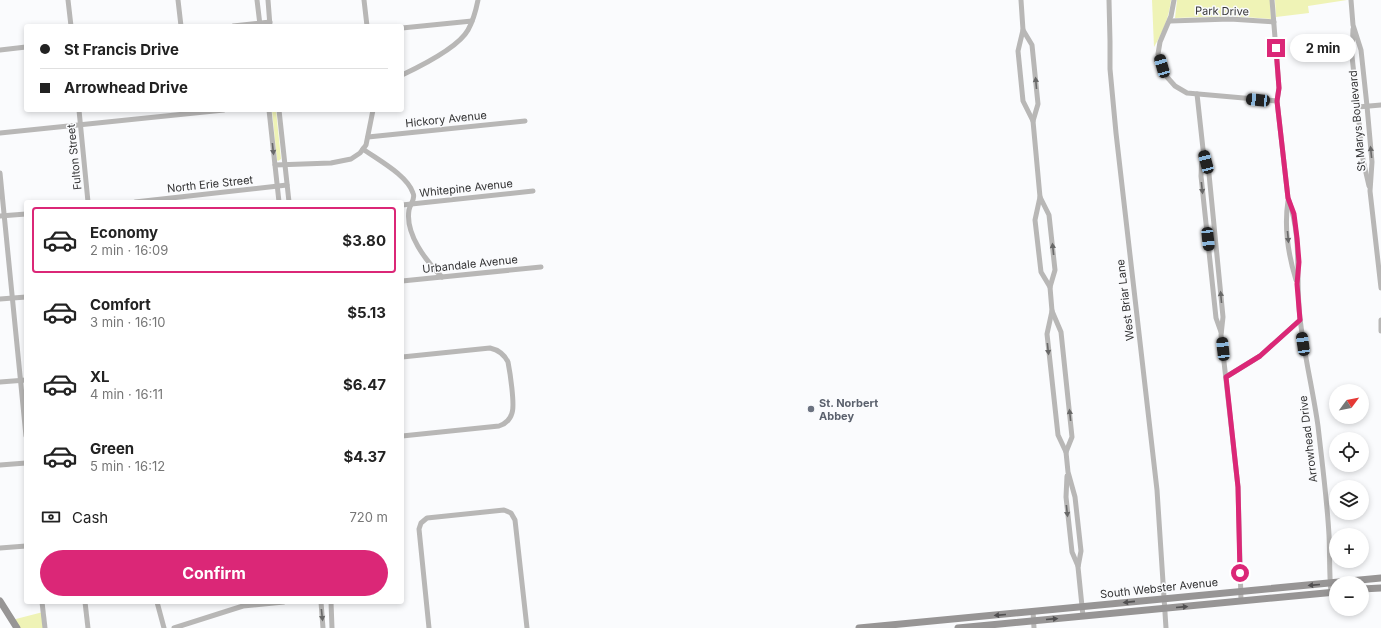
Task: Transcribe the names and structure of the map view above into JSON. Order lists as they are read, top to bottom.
{
  "streets": {
    "main road": ["South Webster Avenue"],
    "street": [
      "Park Drive",
      "Hickory Avenue",
      "St Marys Boulevard",
      "Fulton Street",
      "North Erie Street",
      "Whitepine Avenue",
      "Urbandale Avenue",
      "West Briar Lane",
      "Arrowhead Drive"
    ]
  },
  "crossings": [
    ["Park Drive", "Arrowhead Drive"],
    ["West Briar Lane", "South Webster Avenue"]
  ],
  "places": ["St. Norbert Abbey"],
  "north": "top right",
  "page": {
    "banner": ["St Francis Drive", "Arrowhead Drive"],
    "bubble": "2 min",
    "list": [
      {
        "name": "Economy",
        "note": "2 min · 16:09",
        "value": "$3.80"
      },
      {
        "name": "Comfort",
        "note": "3 min · 16:10",
        "value": "$5.13"
      },
      {
        "name": "XL",
        "note": "4 min · 16:11",
        "value": "$6.47"
      },
      {
        "name": "Green",
        "note": "5 min · 16:12",
        "value": "$4.37"
      }
    ],
    "map_buttons": ["+", "−"],
    "pay": ["Cash", "720 m"],
    "buttons": "Confirm"
  }
}
